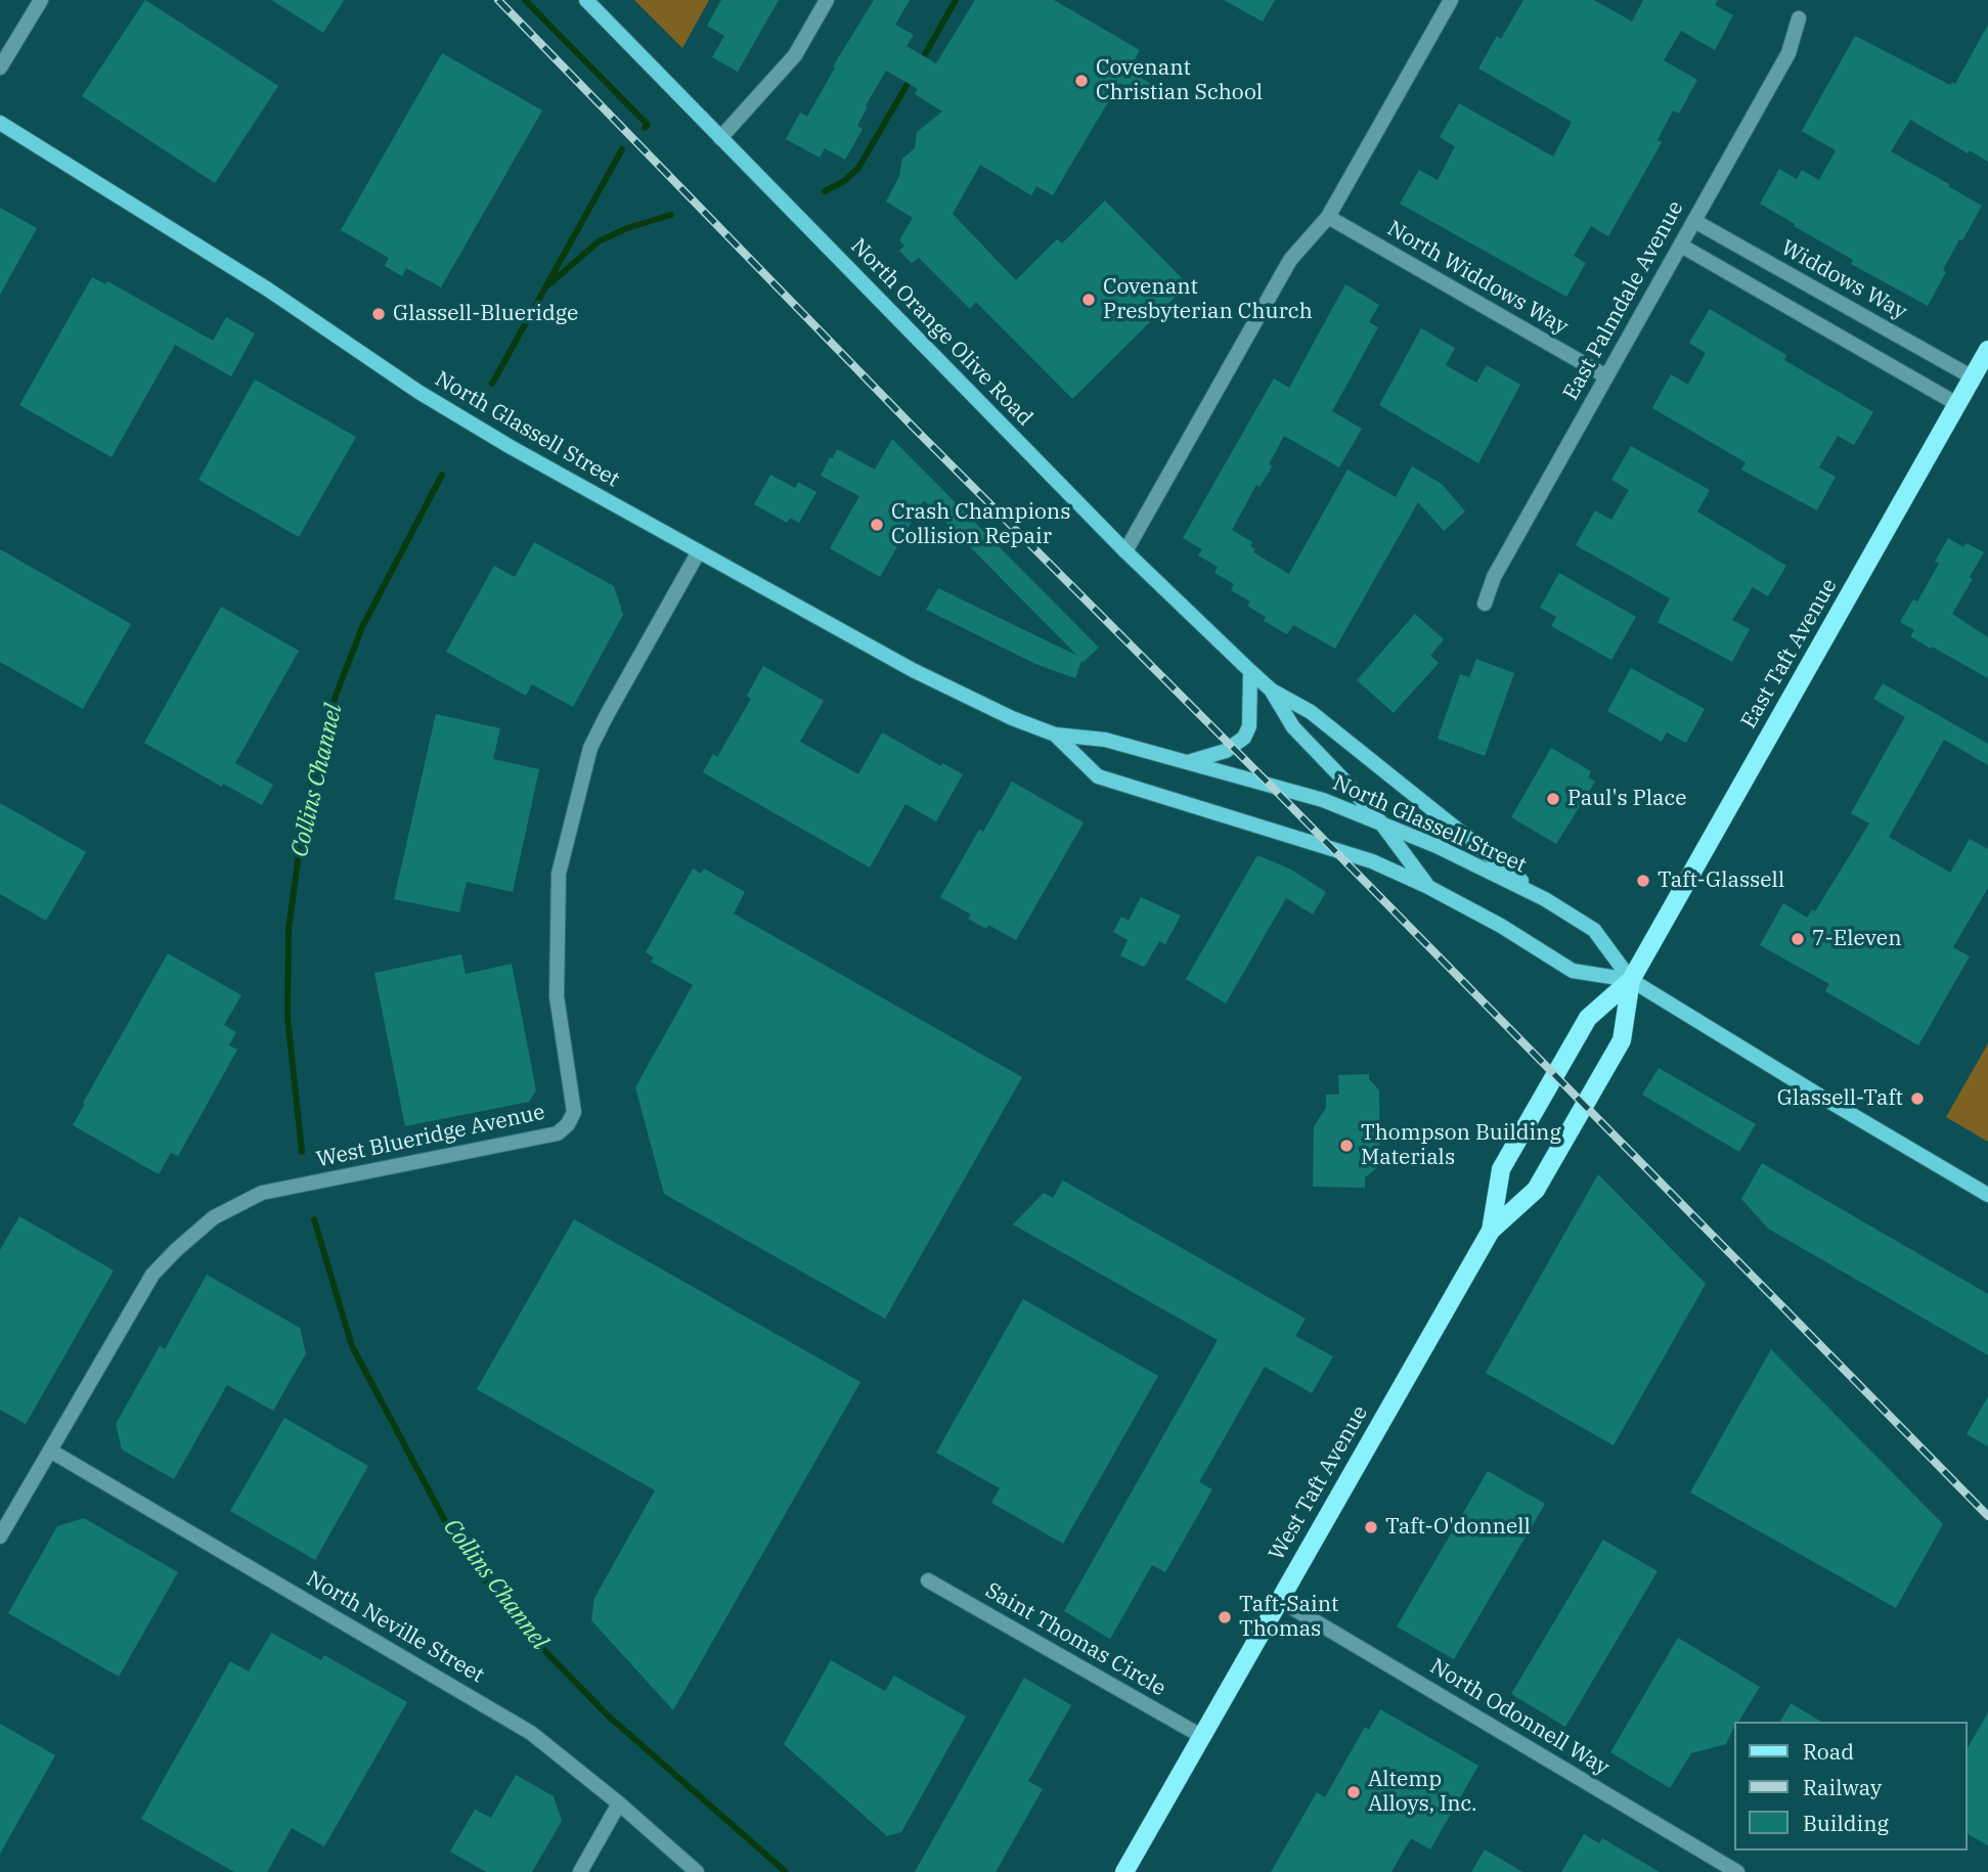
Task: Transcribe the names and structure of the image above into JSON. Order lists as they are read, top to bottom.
{
  "streets": {
    "main road": [
      "North Orange Olive Road",
      "North Glassell Street",
      "East Taft Avenue",
      "West Taft Avenue"
    ],
    "street": [
      "North Widdows Way",
      "Widdows Way",
      "East Palmdale Avenue",
      "West Blueridge Avenue",
      "North Neville Street",
      "Saint Thomas Circle",
      "North Odonnell Way"
    ]
  },
  "crossings": [
    ["North Widdows Way", "East Palmdale Avenue"],
    ["Widdows Way", "East Palmdale Avenue"],
    ["Widdows Way", "East Taft Avenue"],
    ["North Orange Olive Road", "North Glassell Street"],
    ["North Glassell Street", "East Taft Avenue"],
    ["North Glassell Street", "West Blueridge Avenue"],
    ["North Glassell Street", "West Taft Avenue"],
    ["East Taft Avenue", "West Taft Avenue"],
    ["West Blueridge Avenue", "North Neville Street"],
    ["West Taft Avenue", "Saint Thomas Circle"],
    ["West Taft Avenue", "North Odonnell Way"]
  ],
  "water": ["Collins Channel"],
  "places": [
    "Covenant Christian School",
    "Covenant Presbyterian Church",
    "Glassell-Blueridge",
    "Crash Champions Collision Repair",
    "Paul's Place",
    "Taft-Glassell",
    "7-Eleven",
    "Glassell-Taft",
    "Thompson Building Materials",
    "Taft-O'donnell",
    "Taft-Saint Thomas",
    "Altemp Alloys, Inc."
  ],
  "legend": ["Road", "Railway", "Building"]
}
